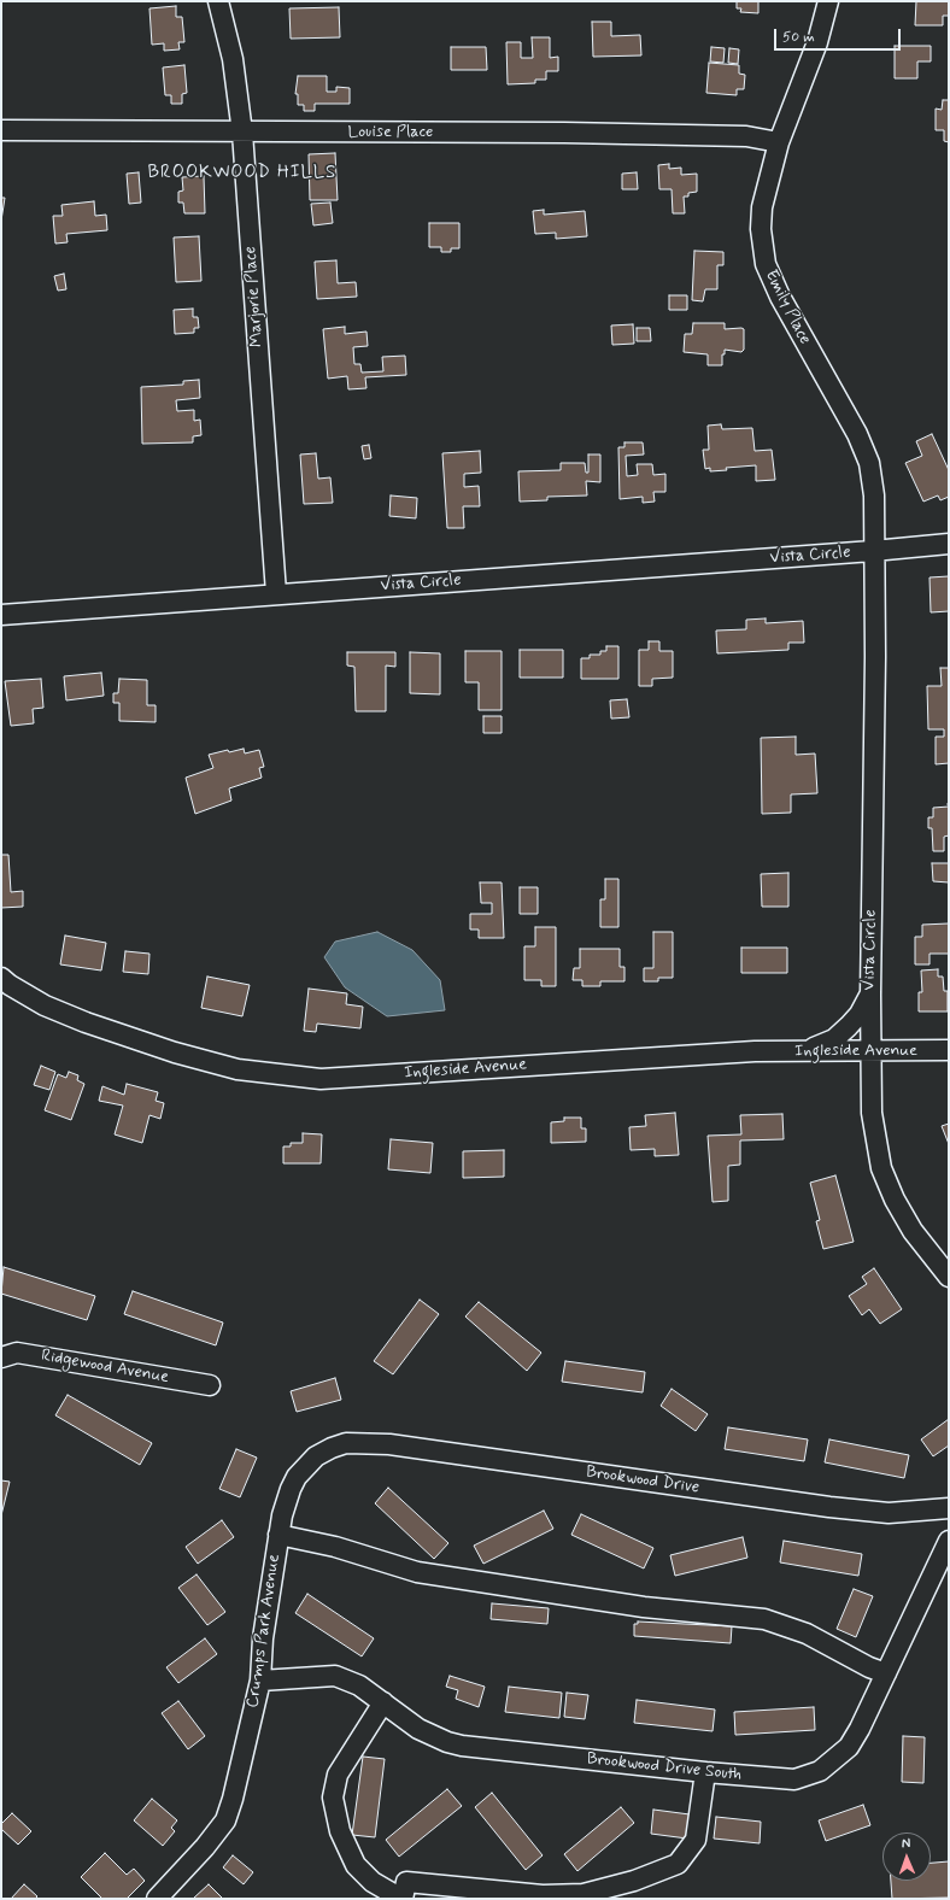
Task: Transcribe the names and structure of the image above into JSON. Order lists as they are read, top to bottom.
{
  "streets": {
    "street": [
      "Louise Place",
      "Marjorie Place",
      "Emily Place",
      "Vista Circle",
      "Ingleside Avenue",
      "Ridgewood Avenue",
      "Brookwood Drive",
      "Crumps Park Avenue",
      "Brookwood Drive South"
    ]
  },
  "crossings": [
    ["Louise Place", "Marjorie Place"],
    ["Louise Place", "Emily Place"],
    ["Marjorie Place", "Vista Circle"],
    ["Emily Place", "Vista Circle"],
    ["Vista Circle", "Ingleside Avenue"],
    ["Brookwood Drive", "Crumps Park Avenue"],
    ["Crumps Park Avenue", "Brookwood Drive South"]
  ],
  "districts": ["BROOKWOOD HILLS"],
  "scale_bar": "50 m",
  "north": "top"
}
